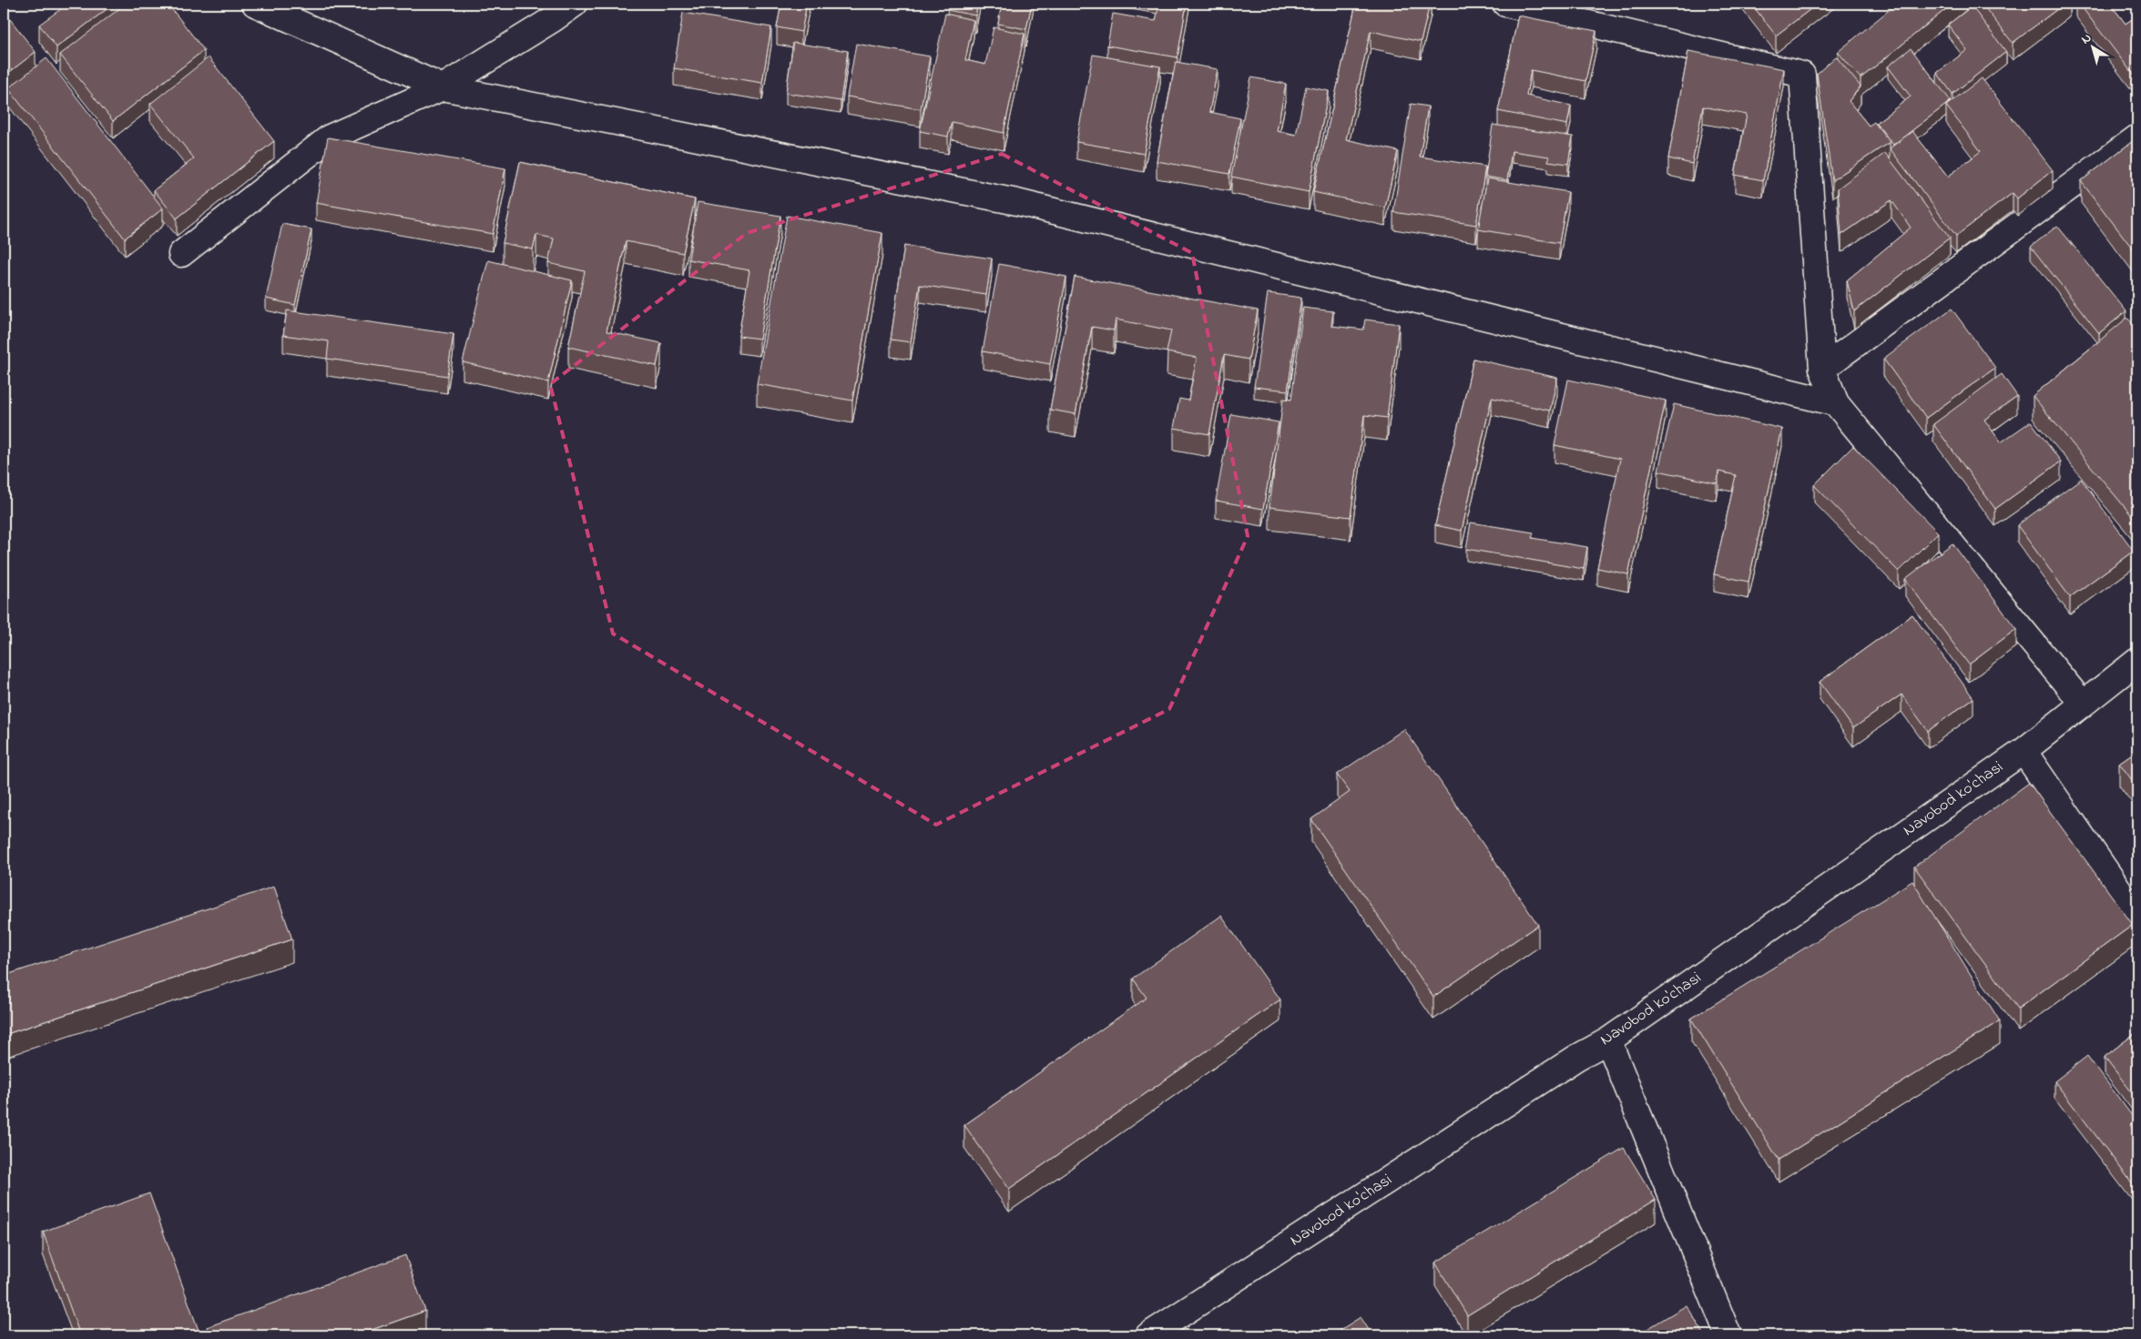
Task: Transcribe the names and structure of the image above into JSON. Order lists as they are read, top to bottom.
{
  "streets": {
    "street": ["Navobod ko'chasi"]
  },
  "north": "top left"
}
